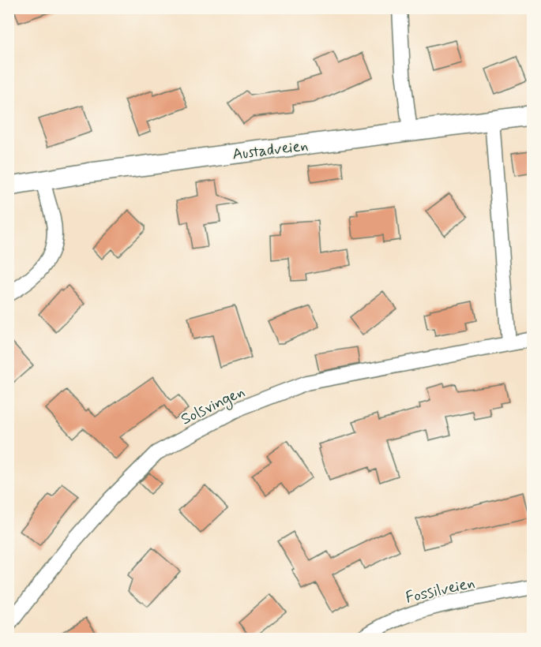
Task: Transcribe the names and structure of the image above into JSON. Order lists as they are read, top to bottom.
{
  "streets": {
    "main road": ["Austadveien"],
    "street": ["Solsvingen", "Fossilveien"]
  }
}
